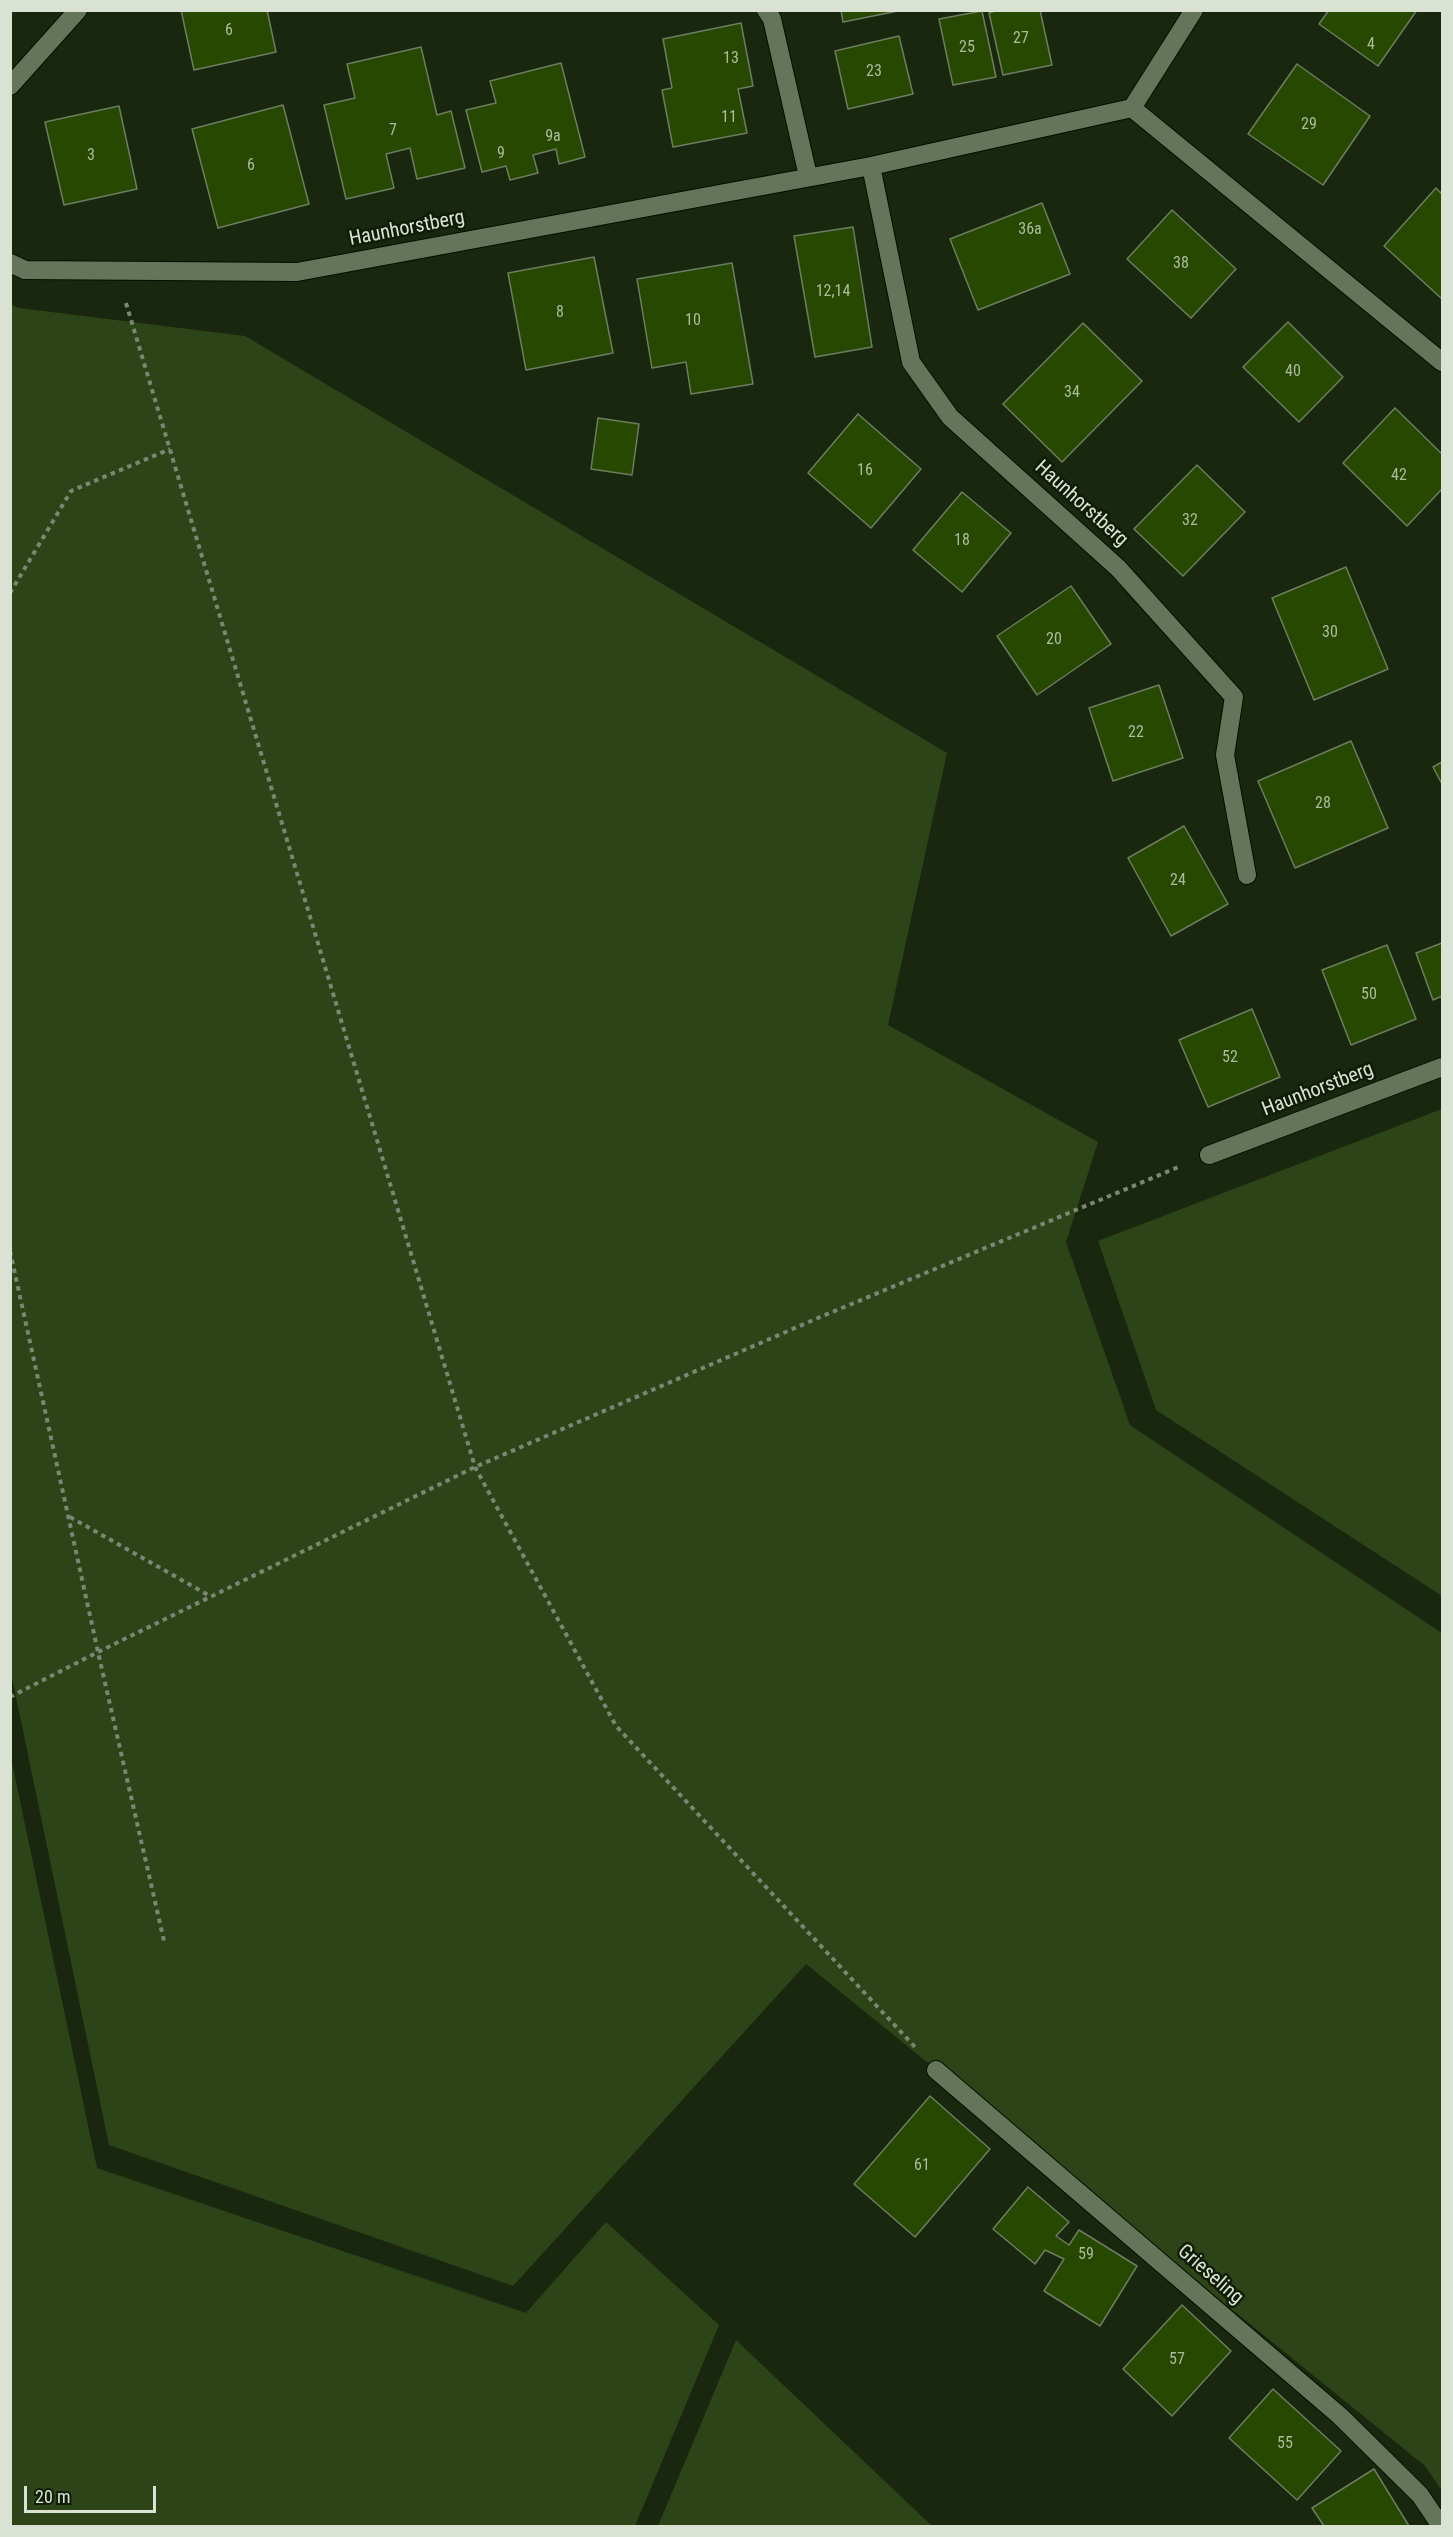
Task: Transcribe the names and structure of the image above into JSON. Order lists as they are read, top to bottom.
{
  "streets": {
    "street": ["Haunhorstberg", "Grieseling"]
  },
  "house_numbers": [
    "6",
    "27",
    "4",
    "25",
    "13",
    "23",
    "11",
    "29",
    "7",
    "9a",
    "9",
    "3",
    "6",
    "36a",
    "38",
    "12,14",
    "8",
    "10",
    "40",
    "34",
    "16",
    "42",
    "32",
    "18",
    "30",
    "20",
    "22",
    "28",
    "24",
    "50",
    "52",
    "61",
    "59",
    "57",
    "55"
  ],
  "scale_bar": "20 m"
}
